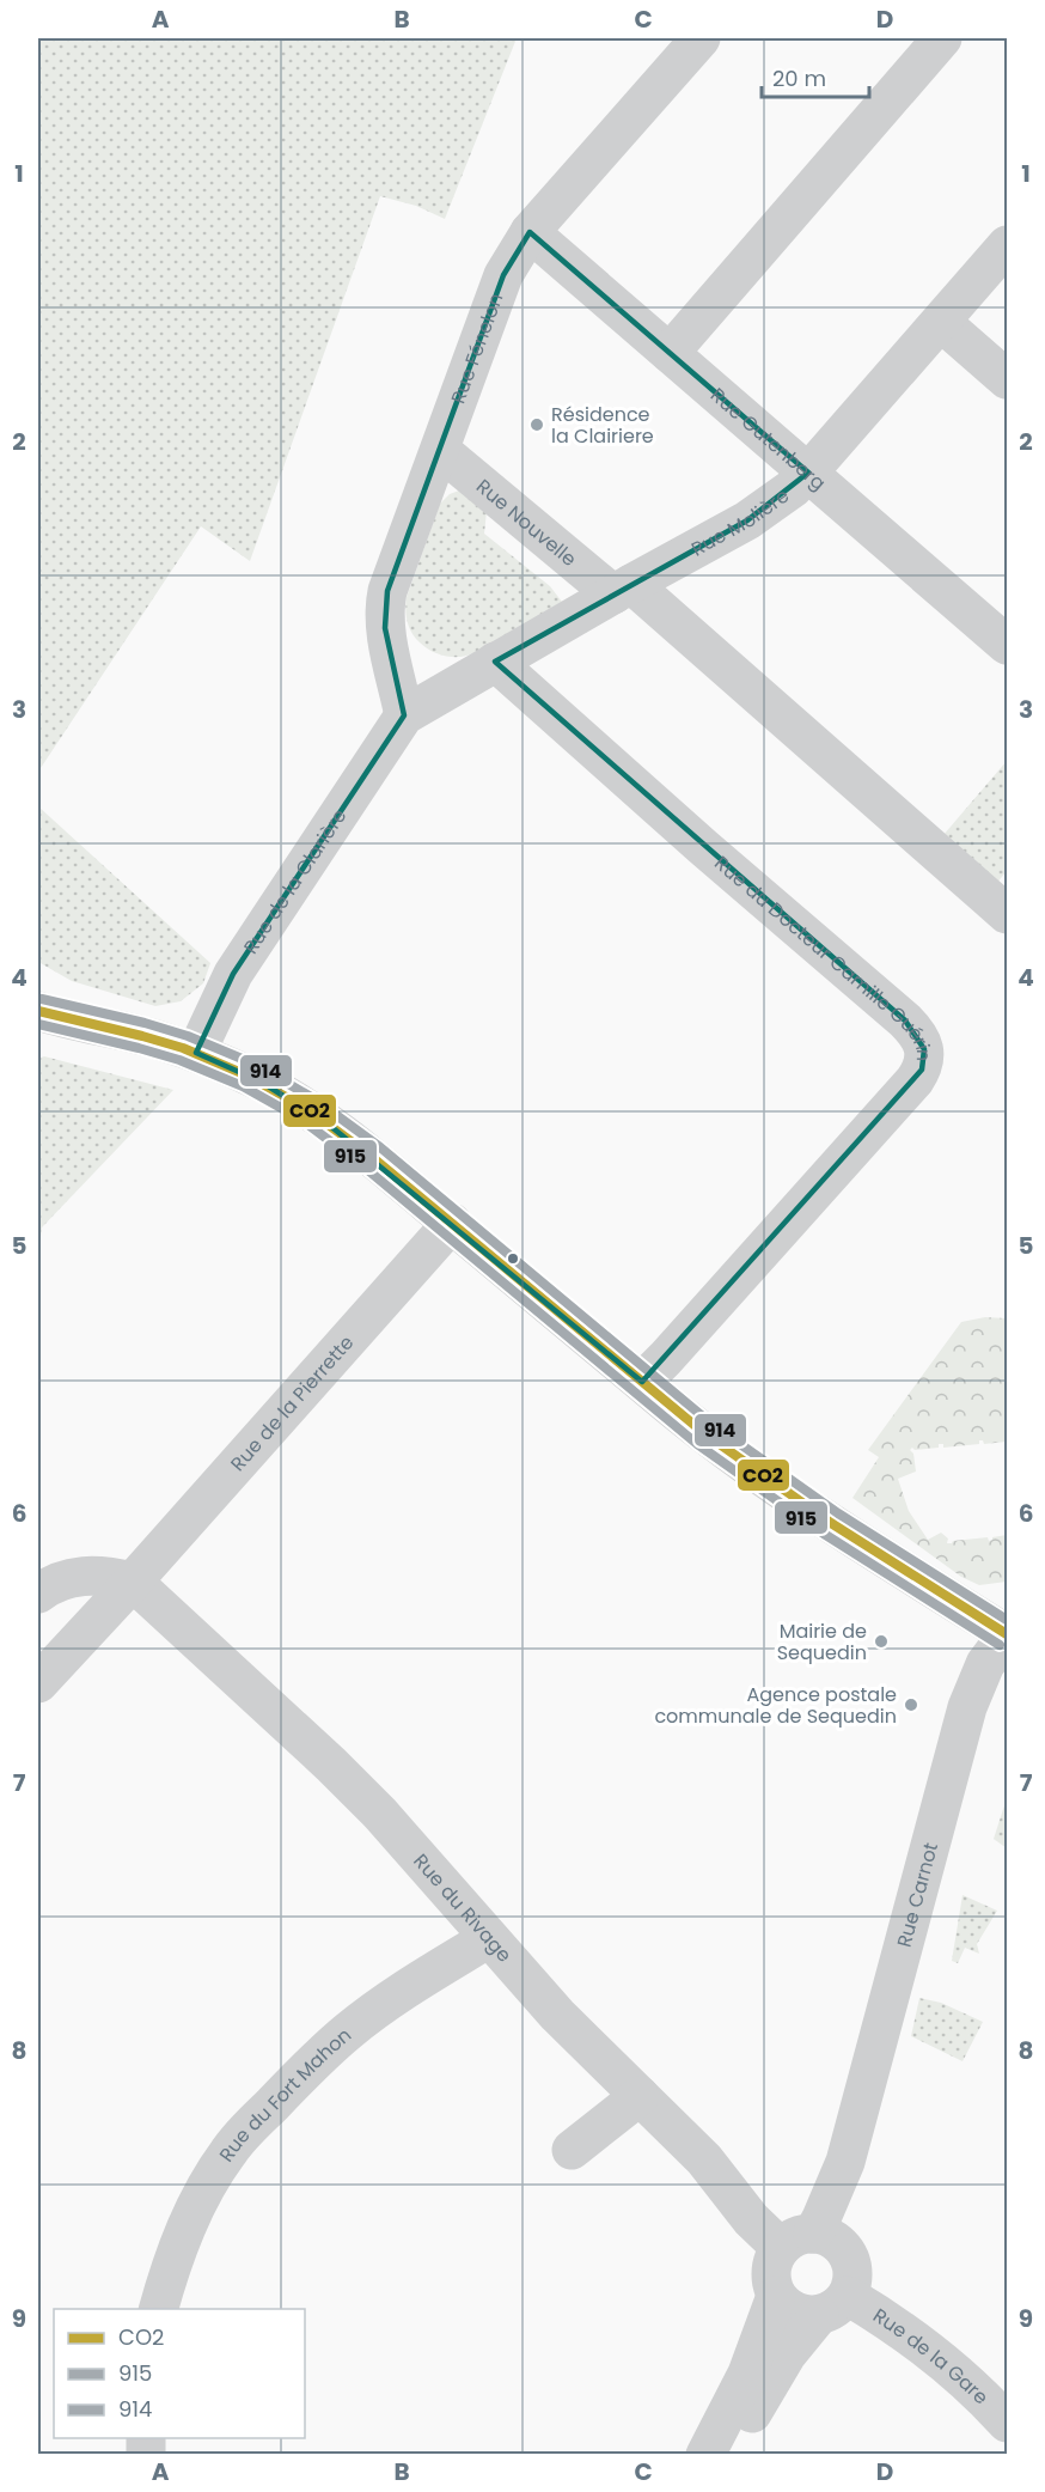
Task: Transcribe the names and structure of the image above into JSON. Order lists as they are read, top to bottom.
{
  "streets": {
    "street": [
      "Rue Fénelon",
      "Rue Gutenberg",
      "Rue Molière",
      "Rue Nouvelle",
      "Rue de la Clarière",
      "Rue du Docteur Camille Guérin",
      "Rue de la Pierrette",
      "Rue Carnot",
      "Rue du Rivage",
      "Rue du Fort Mahon",
      "Rue de la Gare"
    ]
  },
  "crossings": [
    ["Rue Fénelon", "Rue Gutenberg"],
    ["Rue Fénelon", "Rue Molière"],
    ["Rue Fénelon", "Rue Nouvelle"],
    ["Rue Fénelon", "Rue de la Clarière"],
    ["Rue Gutenberg", "Rue Molière"],
    ["Rue Molière", "Rue Nouvelle"],
    ["Rue Molière", "Rue de la Clarière"],
    ["Rue Molière", "Rue du Docteur Camille Guérin"],
    ["Rue de la Pierrette", "Rue du Rivage"],
    ["Rue Carnot", "Rue du Rivage"],
    ["Rue Carnot", "Rue de la Gare"],
    ["Rue du Rivage", "Rue du Fort Mahon"],
    ["Rue du Rivage", "Rue de la Gare"]
  ],
  "places": ["Résidence la Clairiere", "Mairie de Sequedin", "Agence postale communale de Sequedin"],
  "lines": ["transit line 914", "transit line CO2", "transit line 915"],
  "legend": ["CO2", "915", "914"],
  "scale_bar": "20 m",
  "grid": {
    "columns": [
      "A",
      "B",
      "C",
      "D"
    ],
    "rows": [
      "1",
      "2",
      "3",
      "4",
      "5",
      "6",
      "7",
      "8",
      "9"
    ]
  }
}
